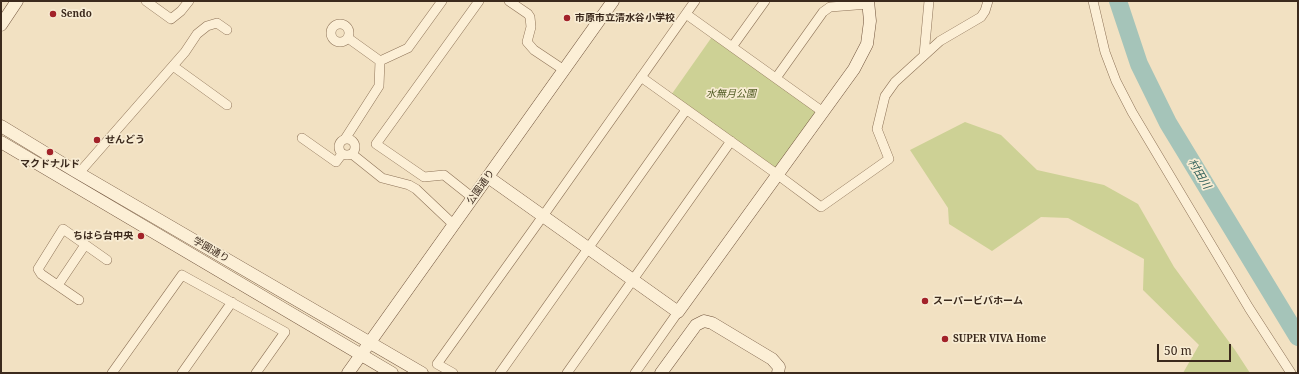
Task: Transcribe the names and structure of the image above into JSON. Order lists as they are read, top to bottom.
{
  "streets": {
    "street": ["公園通り", "学園通り"]
  },
  "crossings": [
    ["公園通り", "学園通り"]
  ],
  "water": ["村田川"],
  "parks": ["水無月公園"],
  "places": [
    "Sendo",
    "市原市立清水谷小学校",
    "せんどう",
    "マクドナルド",
    "ちはら台中央",
    "スーパービバホーム",
    "SUPER VIVA Home"
  ],
  "scale_bar": "50 m"
}
